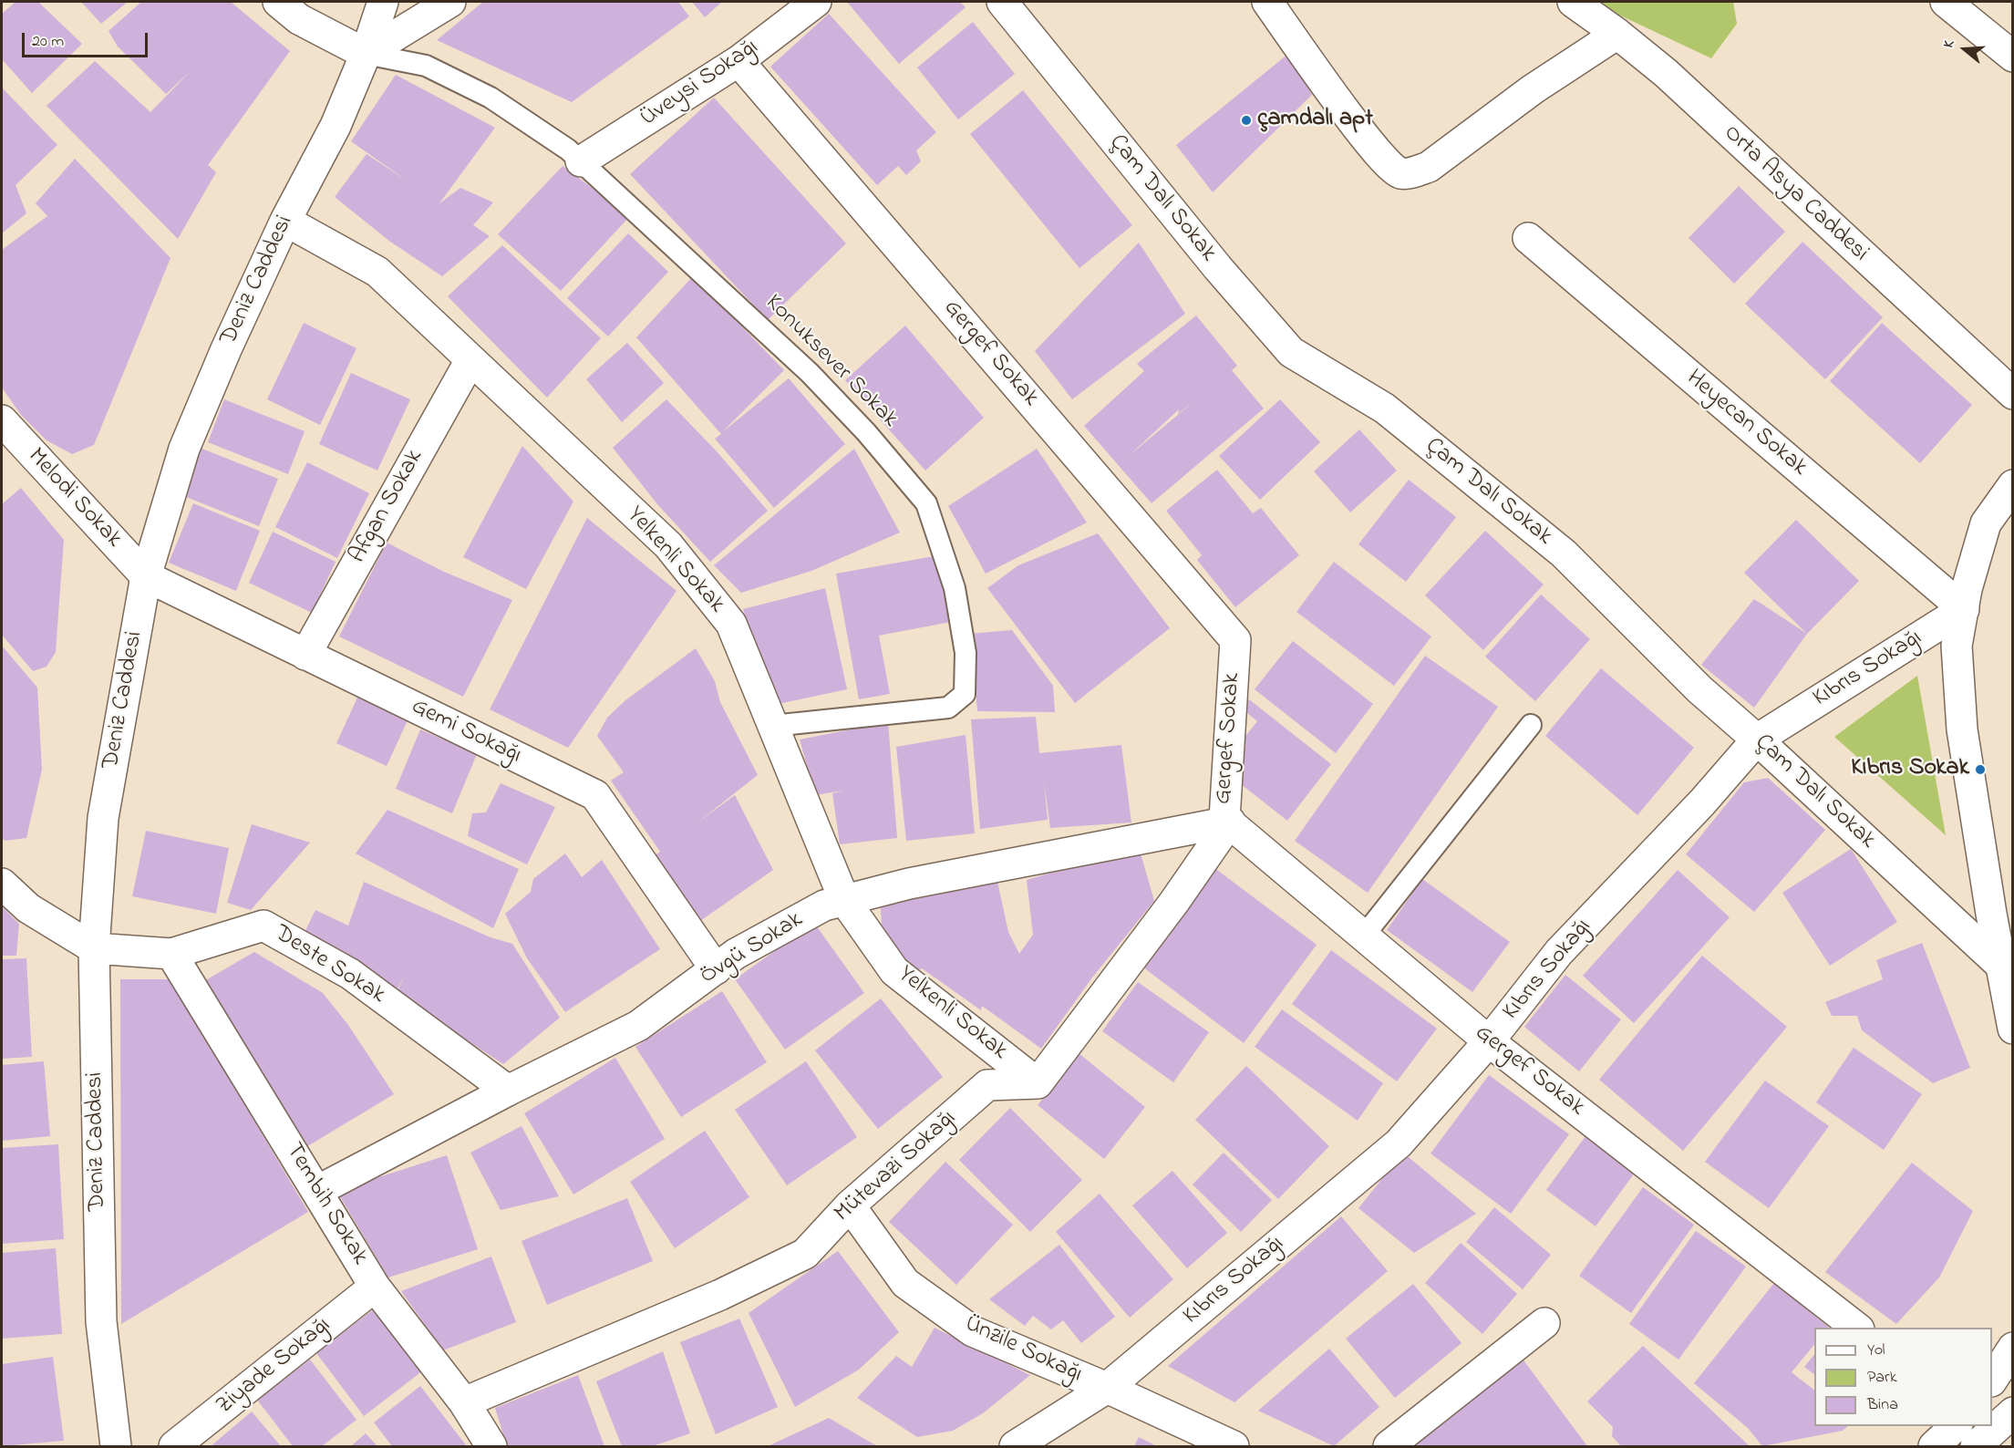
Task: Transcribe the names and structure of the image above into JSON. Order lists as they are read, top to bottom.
{
  "streets": {
    "street": [
      "Üveysi Sokağı",
      "Orta Asya Caddesi",
      "Çam Dalı Sokak",
      "Deniz Caddesi",
      "Gergef Sokak",
      "Heyecan Sokak",
      "Melodi Sokak",
      "Afgan Sokak",
      "Yelkenli Sokak",
      "Kıbrıs Sokağı",
      "Gemi Sokağı",
      "Övgü Sokak",
      "Deste Sokak",
      "Mütevazi Sokağı",
      "Tembih Sokak",
      "Ünzile Sokağı",
      "Ziyade Sokağı"
    ],
    "lane": ["Konuksever Sokak"]
  },
  "crossings": [
    ["Üveysi Sokağı", "Gergef Sokak"],
    ["Üveysi Sokağı", "Konuksever Sokak"],
    ["Çam Dalı Sokak", "Kıbrıs Sokağı"],
    ["Deniz Caddesi", "Konuksever Sokak"],
    ["Deniz Caddesi", "Melodi Sokak"],
    ["Deniz Caddesi", "Yelkenli Sokak"],
    ["Deniz Caddesi", "Gemi Sokağı"],
    ["Deniz Caddesi", "Deste Sokak"],
    ["Gergef Sokak", "Kıbrıs Sokağı"],
    ["Gergef Sokak", "Övgü Sokak"],
    ["Konuksever Sokak", "Yelkenli Sokak"],
    ["Heyecan Sokak", "Kıbrıs Sokağı"],
    ["Melodi Sokak", "Gemi Sokağı"],
    ["Afgan Sokak", "Yelkenli Sokak"],
    ["Afgan Sokak", "Gemi Sokağı"],
    ["Yelkenli Sokak", "Övgü Sokak"],
    ["Yelkenli Sokak", "Mütevazi Sokağı"],
    ["Kıbrıs Sokağı", "Ünzile Sokağı"],
    ["Gemi Sokağı", "Övgü Sokak"],
    ["Övgü Sokak", "Deste Sokak"],
    ["Övgü Sokak", "Tembih Sokak"],
    ["Deste Sokak", "Tembih Sokak"],
    ["Mütevazi Sokağı", "Tembih Sokak"],
    ["Mütevazi Sokağı", "Ünzile Sokağı"],
    ["Tembih Sokak", "Ziyade Sokağı"]
  ],
  "places": ["çamdalı apt", "Kıbrıs Sokak"],
  "legend": ["Yol", "Park", "Bina"],
  "scale_bar": "20 m",
  "north": "left"
}
